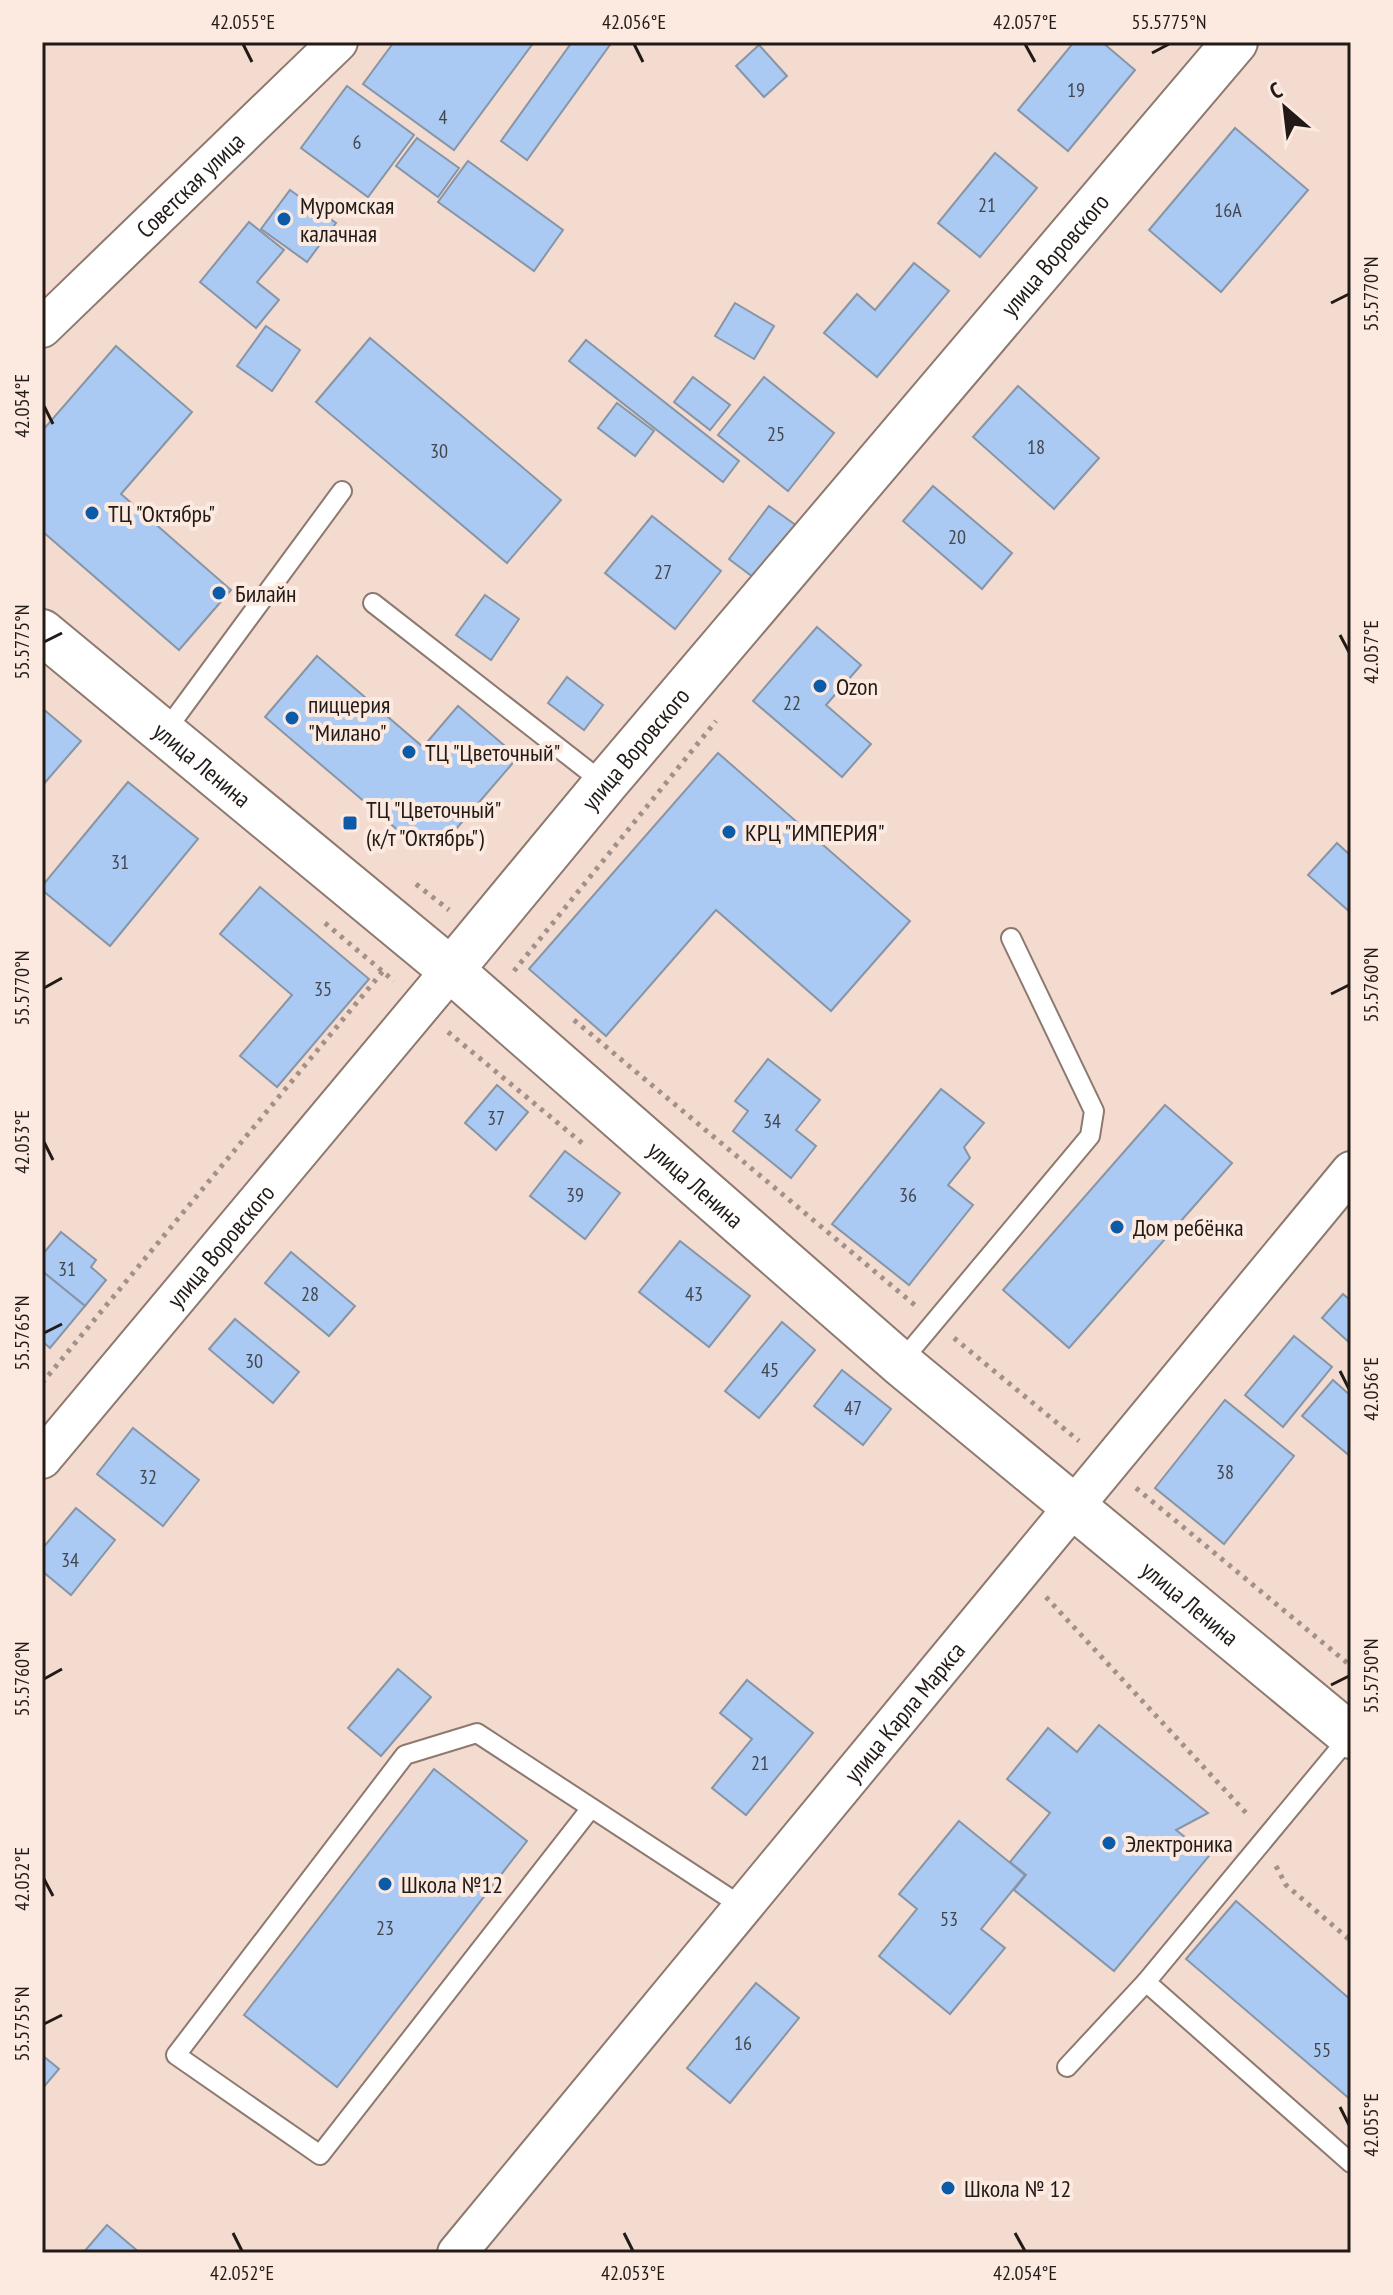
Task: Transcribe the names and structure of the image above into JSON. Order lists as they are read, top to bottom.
{
  "streets": {
    "street": [
      "Советская улица",
      "улица Воровского",
      "улица Ленина",
      "улица Карла Маркса"
    ]
  },
  "crossings": [
    ["улица Воровского", "улица Ленина"],
    ["улица Ленина", "улица Карла Маркса"]
  ],
  "places": {
    "other": [
      "Муромская калачная",
      "ТЦ \"Октябрь\"",
      "Билайн",
      "Ozon",
      "пиццерия \"Милано\"",
      "ТЦ \"Цветочный\"",
      "КРЦ \"ИМПЕРИЯ\"",
      "Дом ребёнка",
      "Электроника",
      "Школа №12",
      "Школа № 12"
    ],
    "transit": ["ТЦ \"Цветочный\" (к/т \"Октябрь\")"]
  },
  "house_numbers": [
    "19",
    "4",
    "6",
    "21",
    "16А",
    "25",
    "18",
    "30",
    "20",
    "27",
    "22",
    "31",
    "35",
    "37",
    "34",
    "39",
    "36",
    "31",
    "28",
    "43",
    "30",
    "45",
    "47",
    "38",
    "32",
    "34",
    "21",
    "53",
    "23",
    "16",
    "55"
  ],
  "north": "top left",
  "coordinates": [
    "42.055°E",
    "42.056°E",
    "42.057°E",
    "55.5775°N",
    "55.5770°N",
    "42.054°E",
    "55.5760°N",
    "42.053°E",
    "55.5765°N",
    "55.5750°N",
    "42.052°E",
    "55.5755°N"
  ]
}
